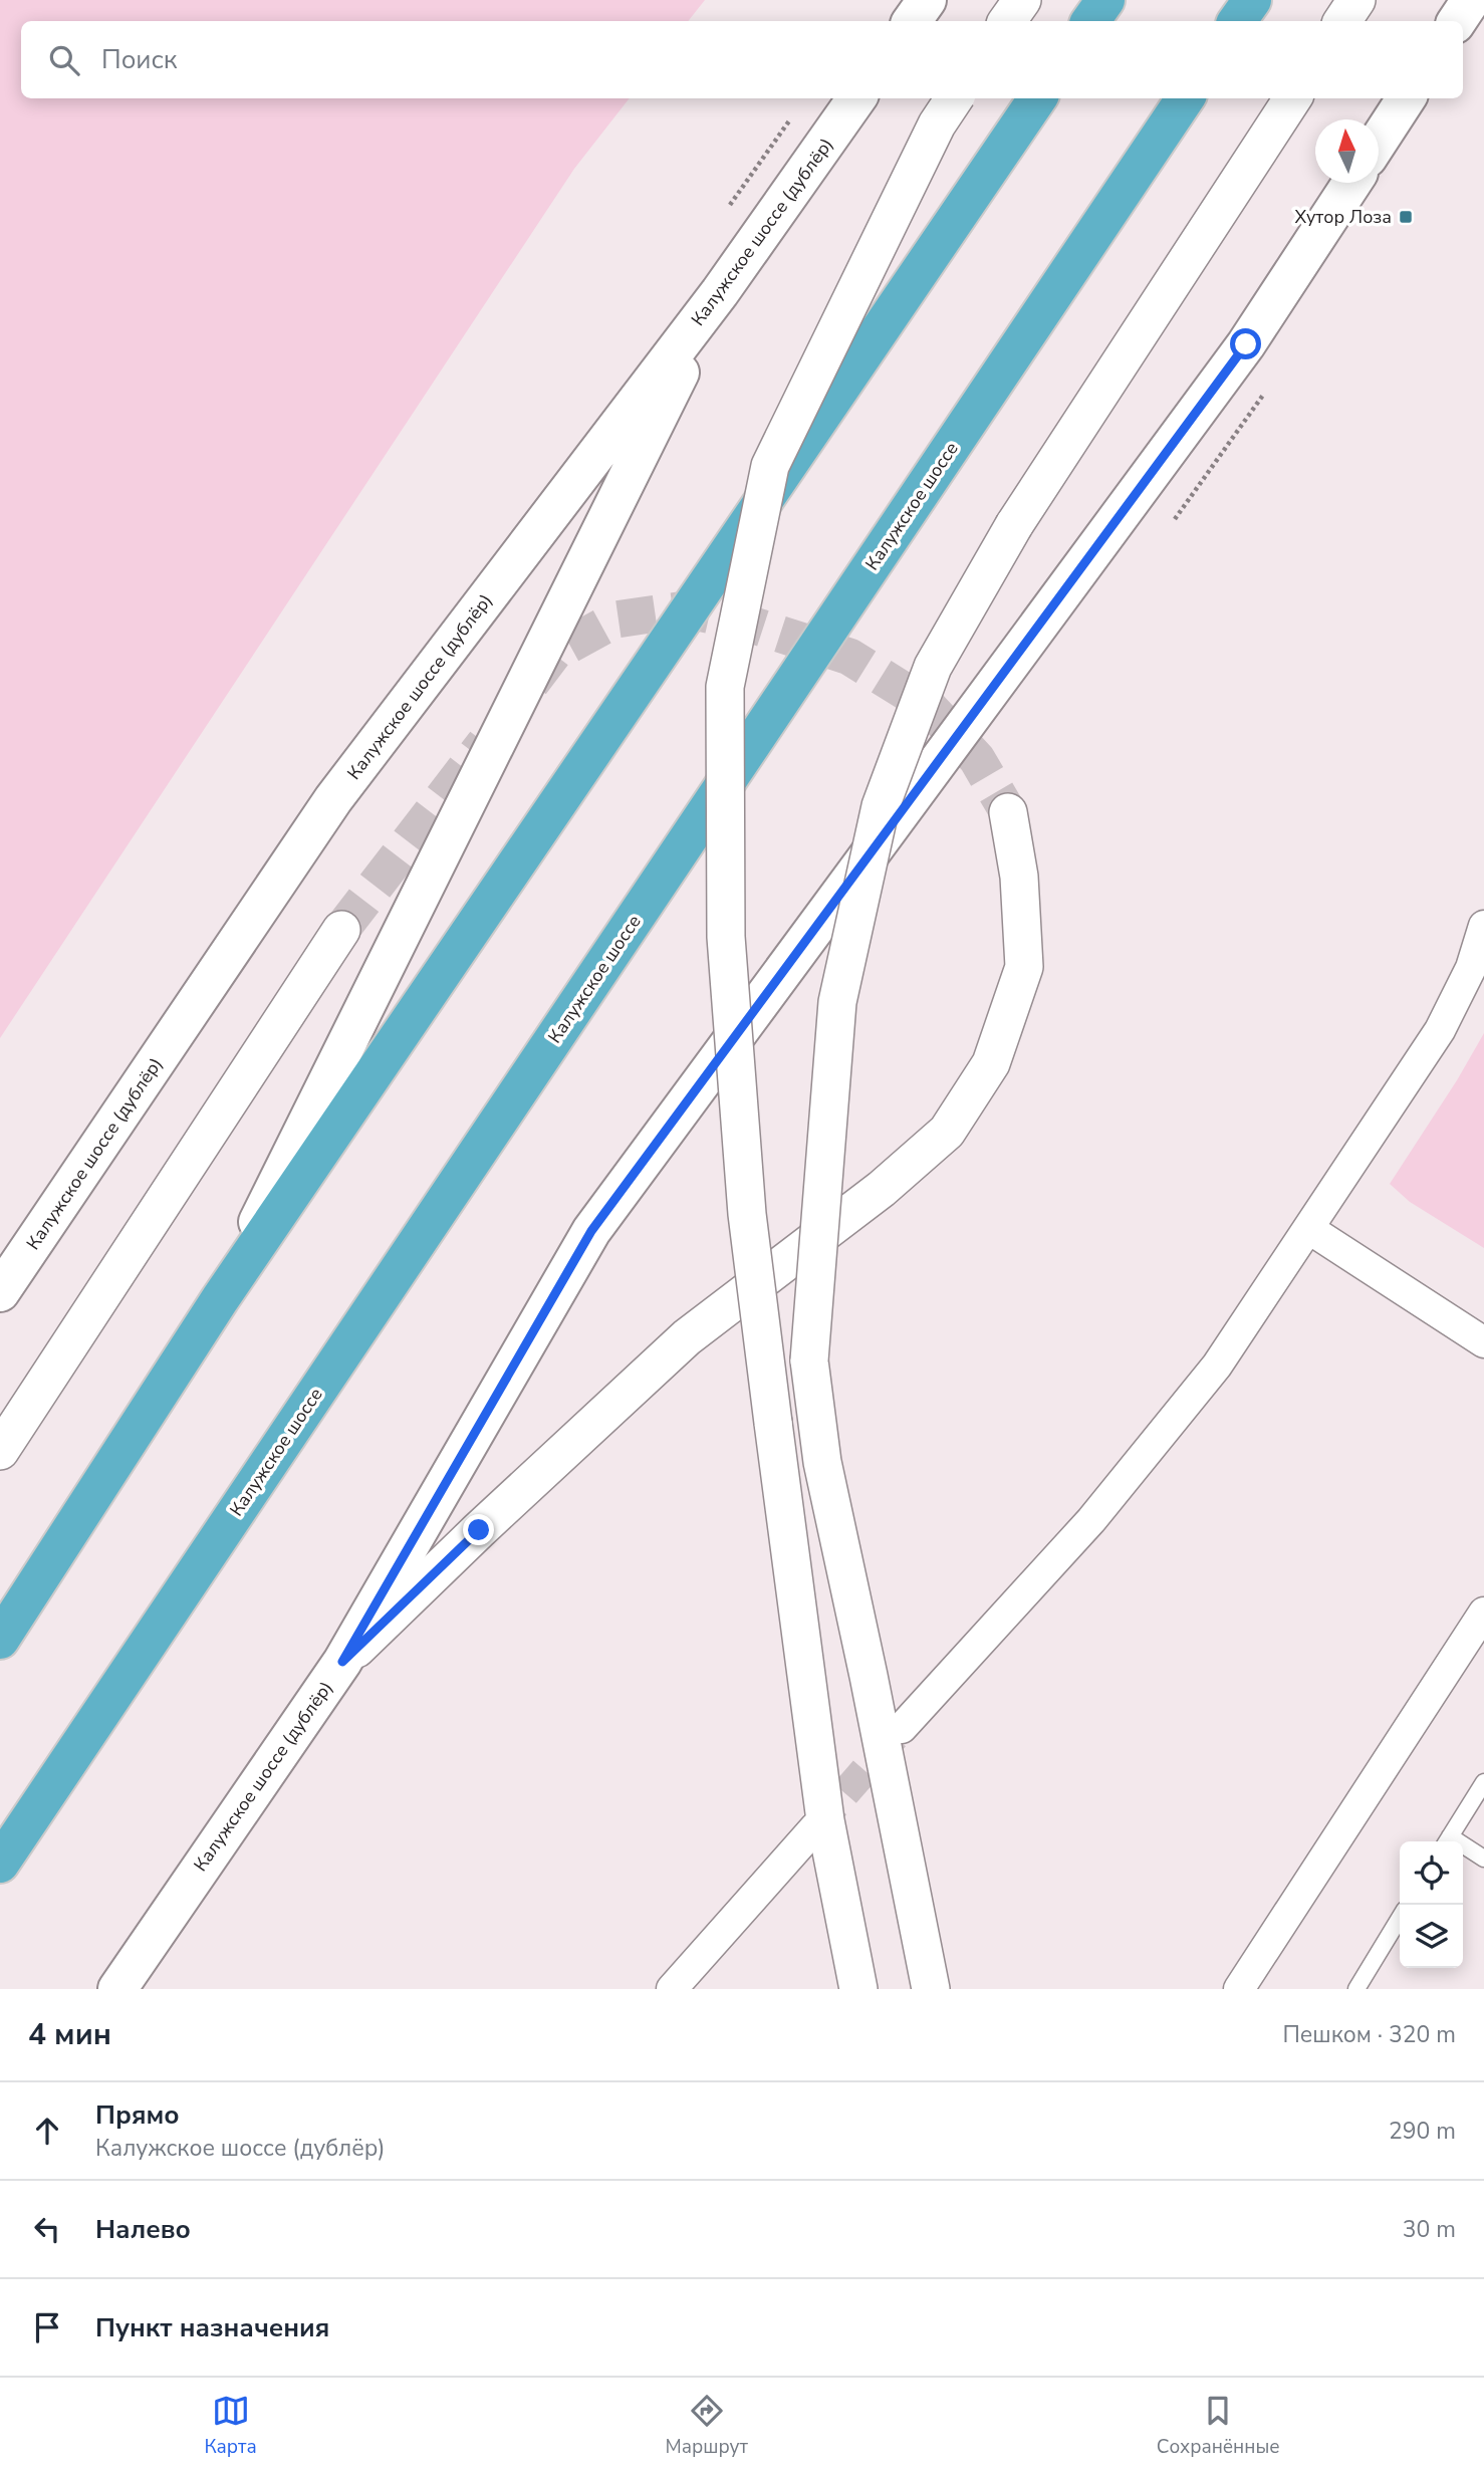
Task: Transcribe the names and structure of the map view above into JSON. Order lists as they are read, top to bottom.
{
  "streets": {
    "highway": ["Калужское шоссе"],
    "main road": ["Калужское шоссе (дублёр)"]
  },
  "places": {
    "transit": ["Хутор Лоза"]
  },
  "north": "top",
  "page": {
    "search": "Поиск",
    "heading": ["4 мин", "Пешком · 320 m"],
    "list": [
      ["Прямо", "Калужское шоссе (дублёр)", "290 m"],
      ["Налево", "30 m"],
      "Пункт назначения"
    ],
    "nav": ["Карта", "Маршрут", "Сохранённые"]
  }
}
